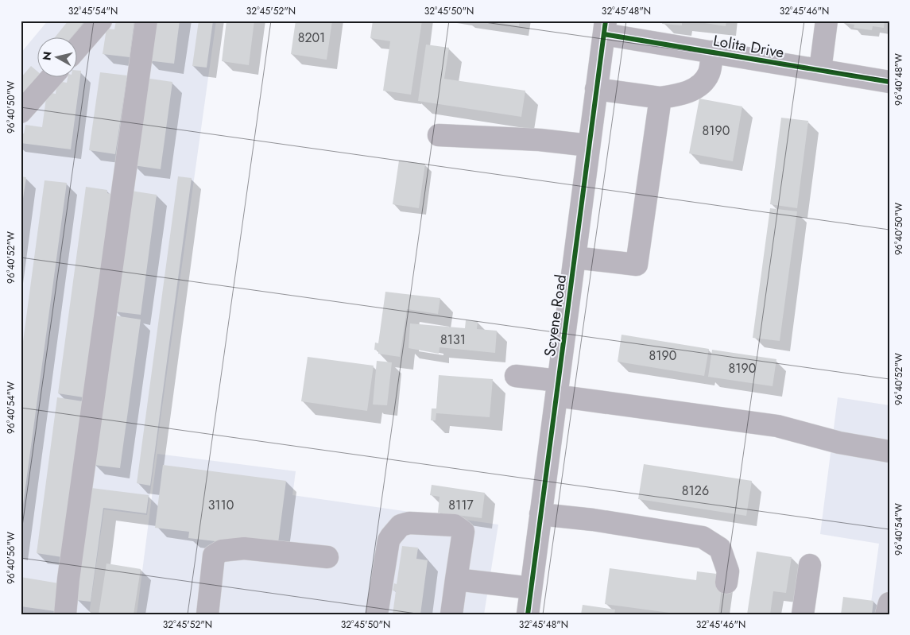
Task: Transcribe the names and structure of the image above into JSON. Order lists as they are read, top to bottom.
{
  "streets": {
    "street": ["Lolita Drive", "Scyene Road"]
  },
  "crossings": [
    ["Lolita Drive", "Scyene Road"]
  ],
  "house_numbers": [
    "8201",
    "8190",
    "8131",
    "8190",
    "8190",
    "8126",
    "3110",
    "8117"
  ],
  "north": "left",
  "coordinates": [
    "32°45'54\"N",
    "32°45'52\"N",
    "32°45'50\"N",
    "32°45'48\"N",
    "32°45'46\"N",
    "96°40'48\"W",
    "96°40'50\"W",
    "96°40'52\"W",
    "96°40'54\"W",
    "96°40'56\"W"
  ]
}
